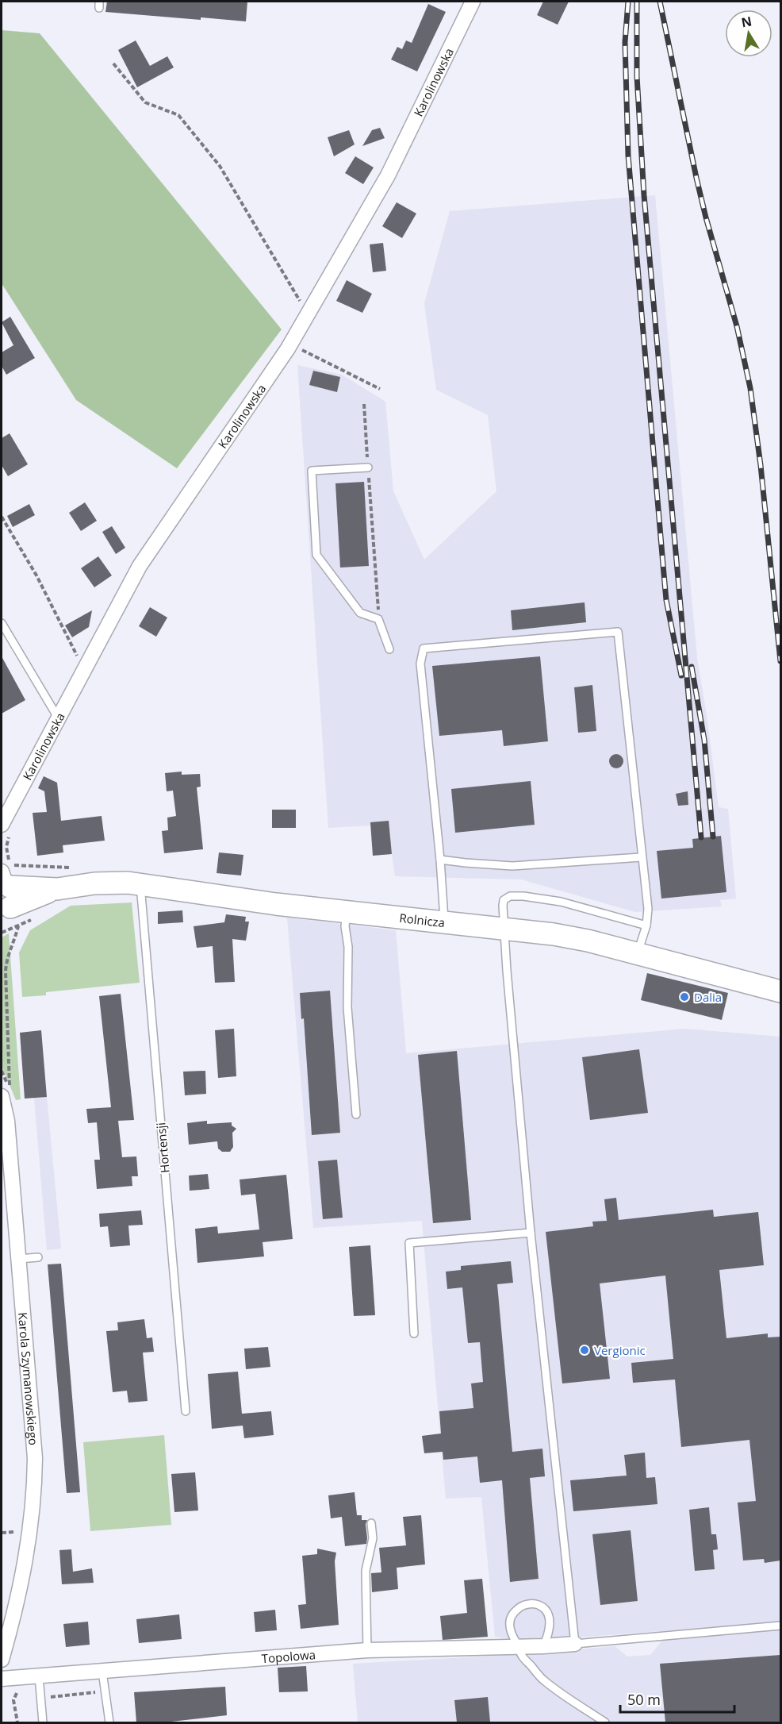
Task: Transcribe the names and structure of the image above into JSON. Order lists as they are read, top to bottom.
{
  "streets": {
    "street": [
      "Karolinowska",
      "Rolnicza",
      "Karola Szymanowskiego",
      "Topolowa"
    ],
    "lane": ["Hortensji"]
  },
  "crossings": [
    ["Rolnicza", "Hortensji"]
  ],
  "places": ["Dalia", "Vergionic"],
  "scale_bar": "50 m",
  "north": "top"
}
